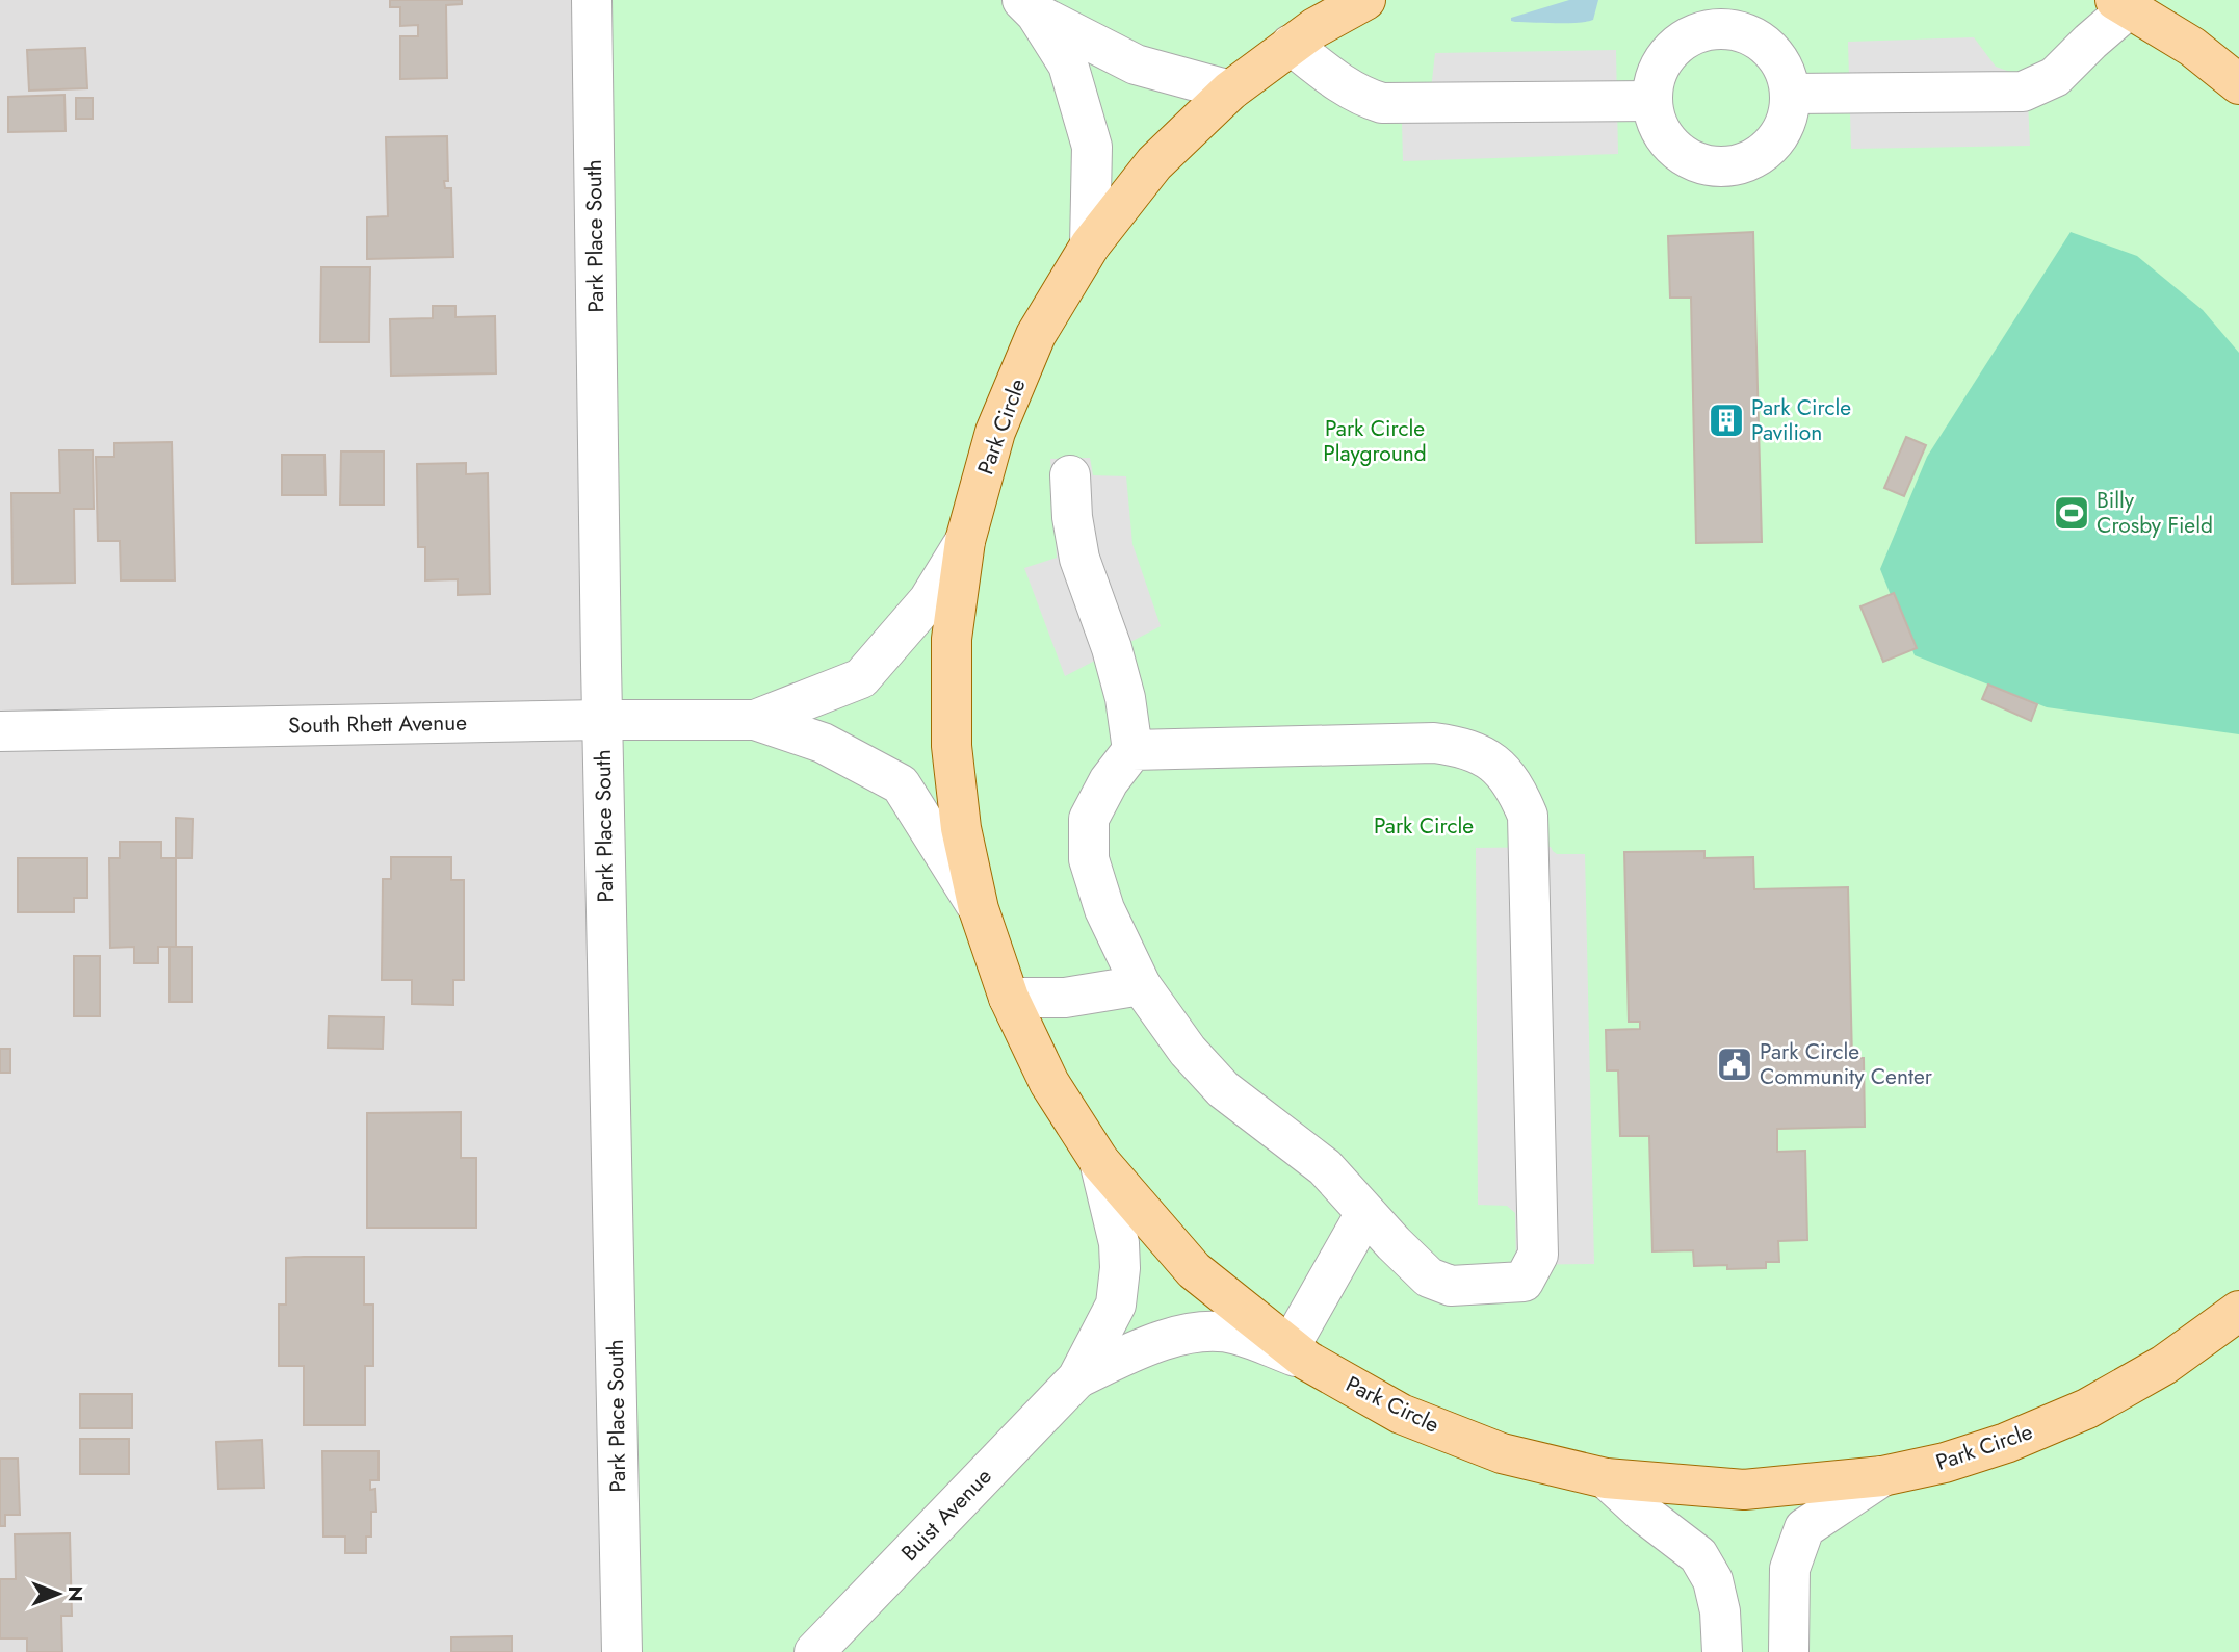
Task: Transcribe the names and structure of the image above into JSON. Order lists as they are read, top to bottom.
{
  "streets": {
    "main road": ["Park Circle"],
    "street": ["Park Place South", "South Rhett Avenue", "Buist Avenue"]
  },
  "crossings": [
    ["Park Place South", "South Rhett Avenue"],
    ["Park Circle", "South Rhett Avenue"],
    ["Park Circle", "Buist Avenue"]
  ],
  "parks": ["Park Circle Playground", "Park Circle"],
  "places": {
    "building": ["Park Circle Pavilion"],
    "sports": ["Billy Crosby Field"],
    "public building": ["Park Circle Community Center"]
  },
  "north": "right"
}
